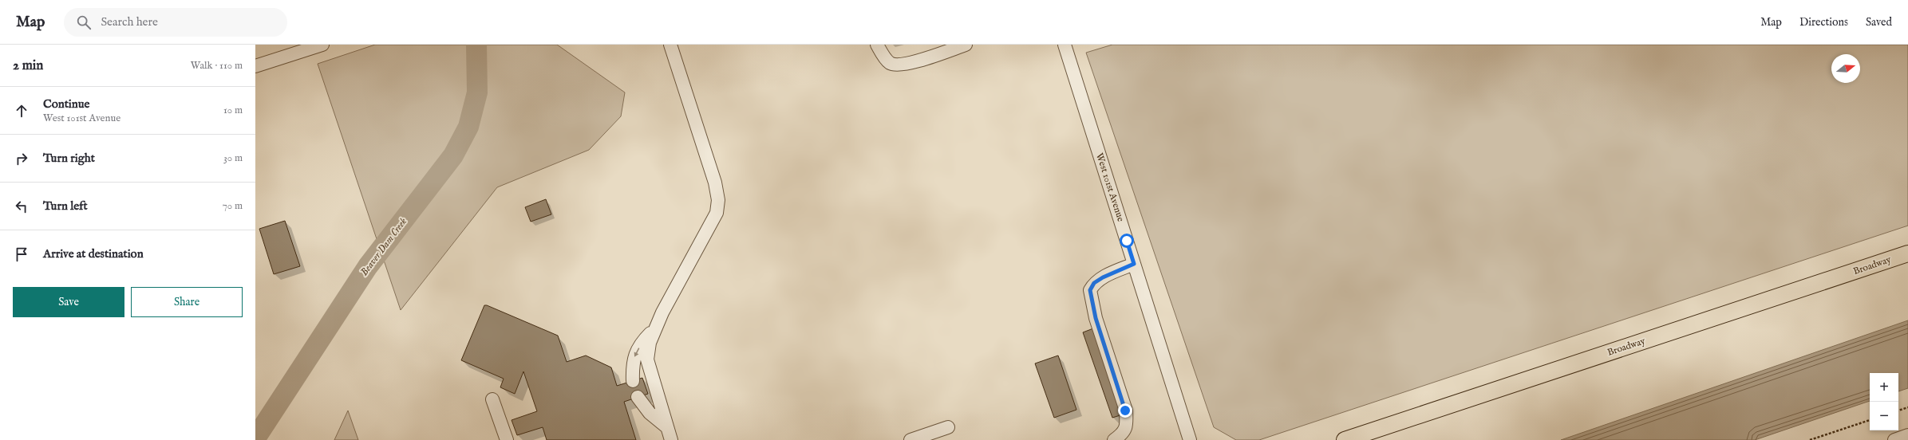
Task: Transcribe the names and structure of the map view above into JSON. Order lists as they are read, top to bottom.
{
  "streets": {
    "main road": ["Broadway"],
    "street": ["West 101st Avenue"]
  },
  "water": ["Beaver Dam Creek"],
  "north": "right",
  "page": {
    "header": "Map",
    "search": "Search here",
    "nav": ["Map", "Directions", "Saved"],
    "heading": ["2 min", "Walk · 110 m"],
    "list": [
      ["Continue", "West 101st Avenue", "10 m"],
      ["Turn right", "30 m"],
      ["Turn left", "70 m"],
      "Arrive at destination"
    ],
    "buttons": ["Save", "Share"],
    "map_buttons": ["+", "−"]
  }
}
